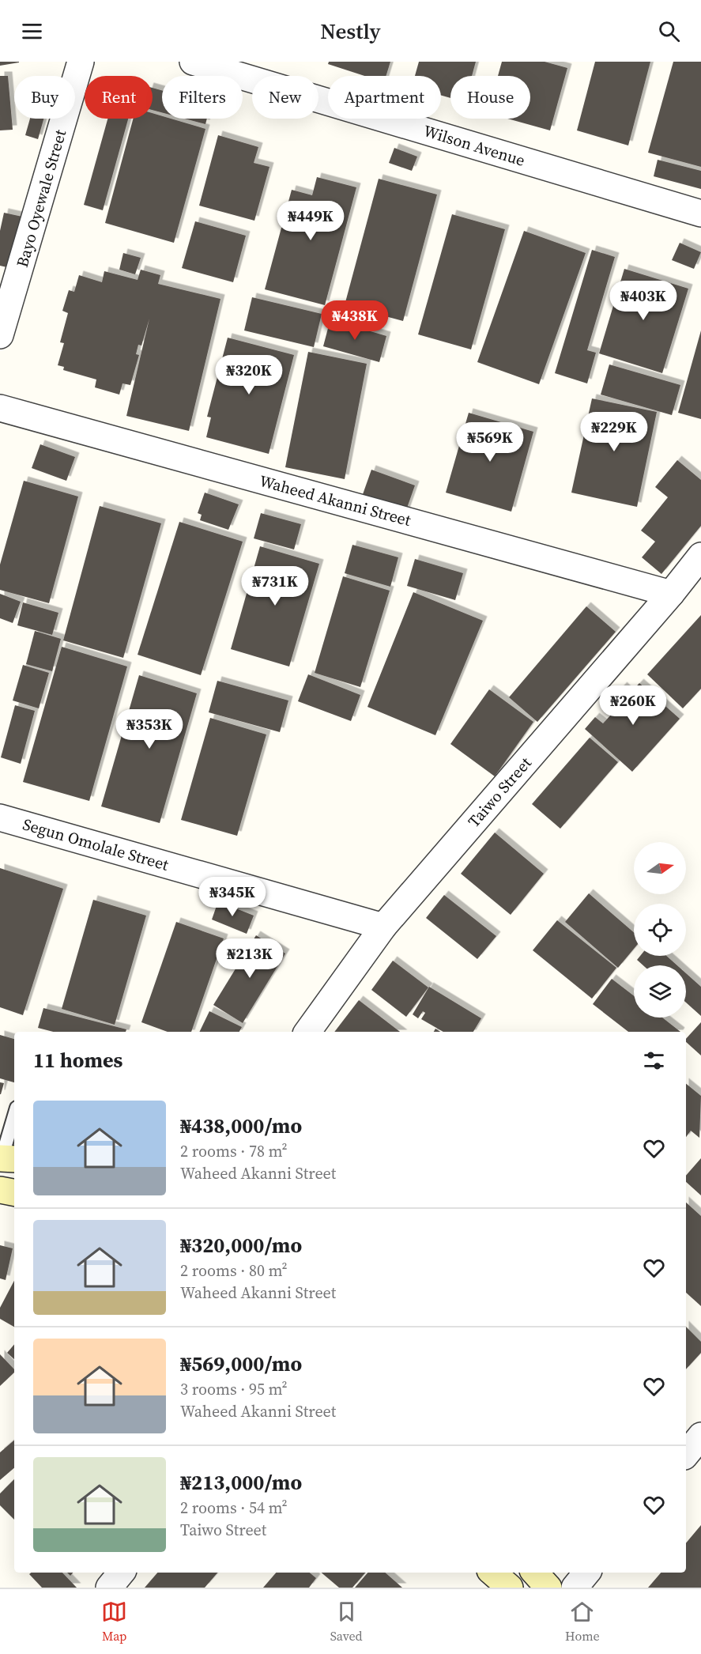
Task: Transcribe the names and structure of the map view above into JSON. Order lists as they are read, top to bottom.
{
  "streets": {
    "street": [
      "Wilson Avenue",
      "Bayo Oyewale Street",
      "Waheed Akanni Street",
      "Taiwo Street",
      "Segun Omolale Street"
    ]
  },
  "crossings": [
    ["Waheed Akanni Street", "Taiwo Street"],
    ["Taiwo Street", "Segun Omolale Street"]
  ],
  "north": "right",
  "page": {
    "header": "Nestly",
    "chip": [
      "Buy",
      "Rent",
      "Filters",
      "New",
      "Apartment",
      "House"
    ],
    "price": [
      "₦449K",
      "₦403K",
      "₦438K",
      "₦320K",
      "₦229K",
      "₦569K",
      "₦731K",
      "₦260K",
      "₦353K",
      "₦345K",
      "₦213K"
    ],
    "heading": "11 homes",
    "list": [
      {
        "name": "₦438,000/mo",
        "note": "2 rooms · 78 m² · Waheed Akanni Street"
      },
      {
        "name": "₦320,000/mo",
        "note": "2 rooms · 80 m² · Waheed Akanni Street"
      },
      {
        "name": "₦569,000/mo",
        "note": "3 rooms · 95 m² · Waheed Akanni Street"
      },
      {
        "name": "₦213,000/mo",
        "note": "2 rooms · 54 m² · Taiwo Street"
      }
    ],
    "tabs": ["Map", "Saved", "Home"]
  }
}
